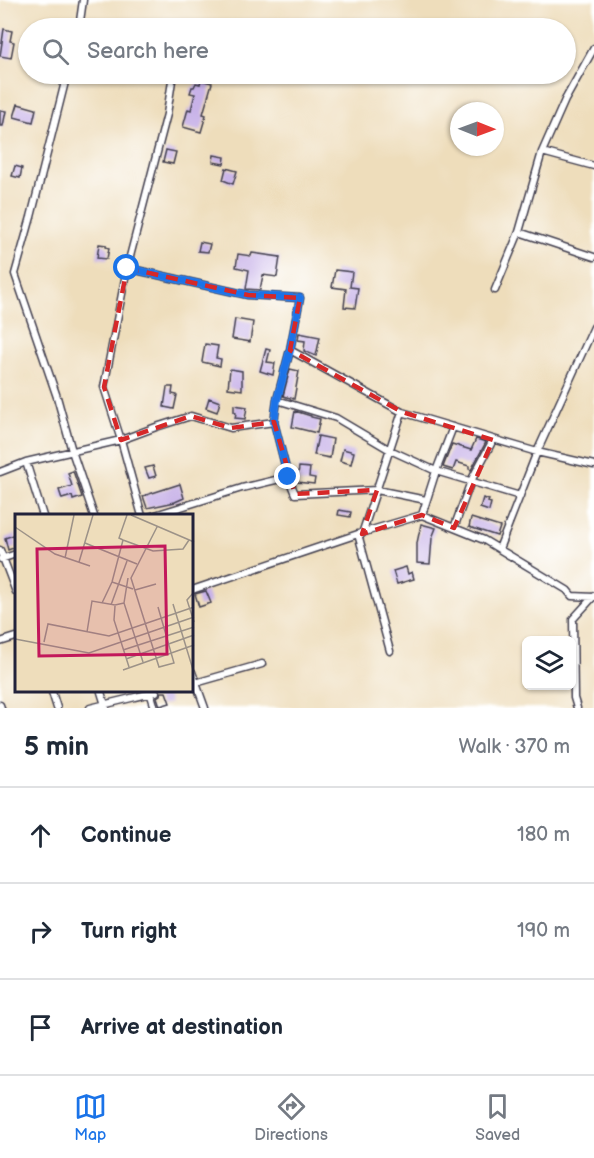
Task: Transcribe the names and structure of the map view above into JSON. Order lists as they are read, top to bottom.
{
  "north": "right",
  "page": {
    "search": "Search here",
    "heading": ["5 min", "Walk · 370 m"],
    "list": [
      ["Continue", "180 m"],
      ["Turn right", "190 m"],
      "Arrive at destination"
    ],
    "nav": ["Map", "Directions", "Saved"]
  }
}
